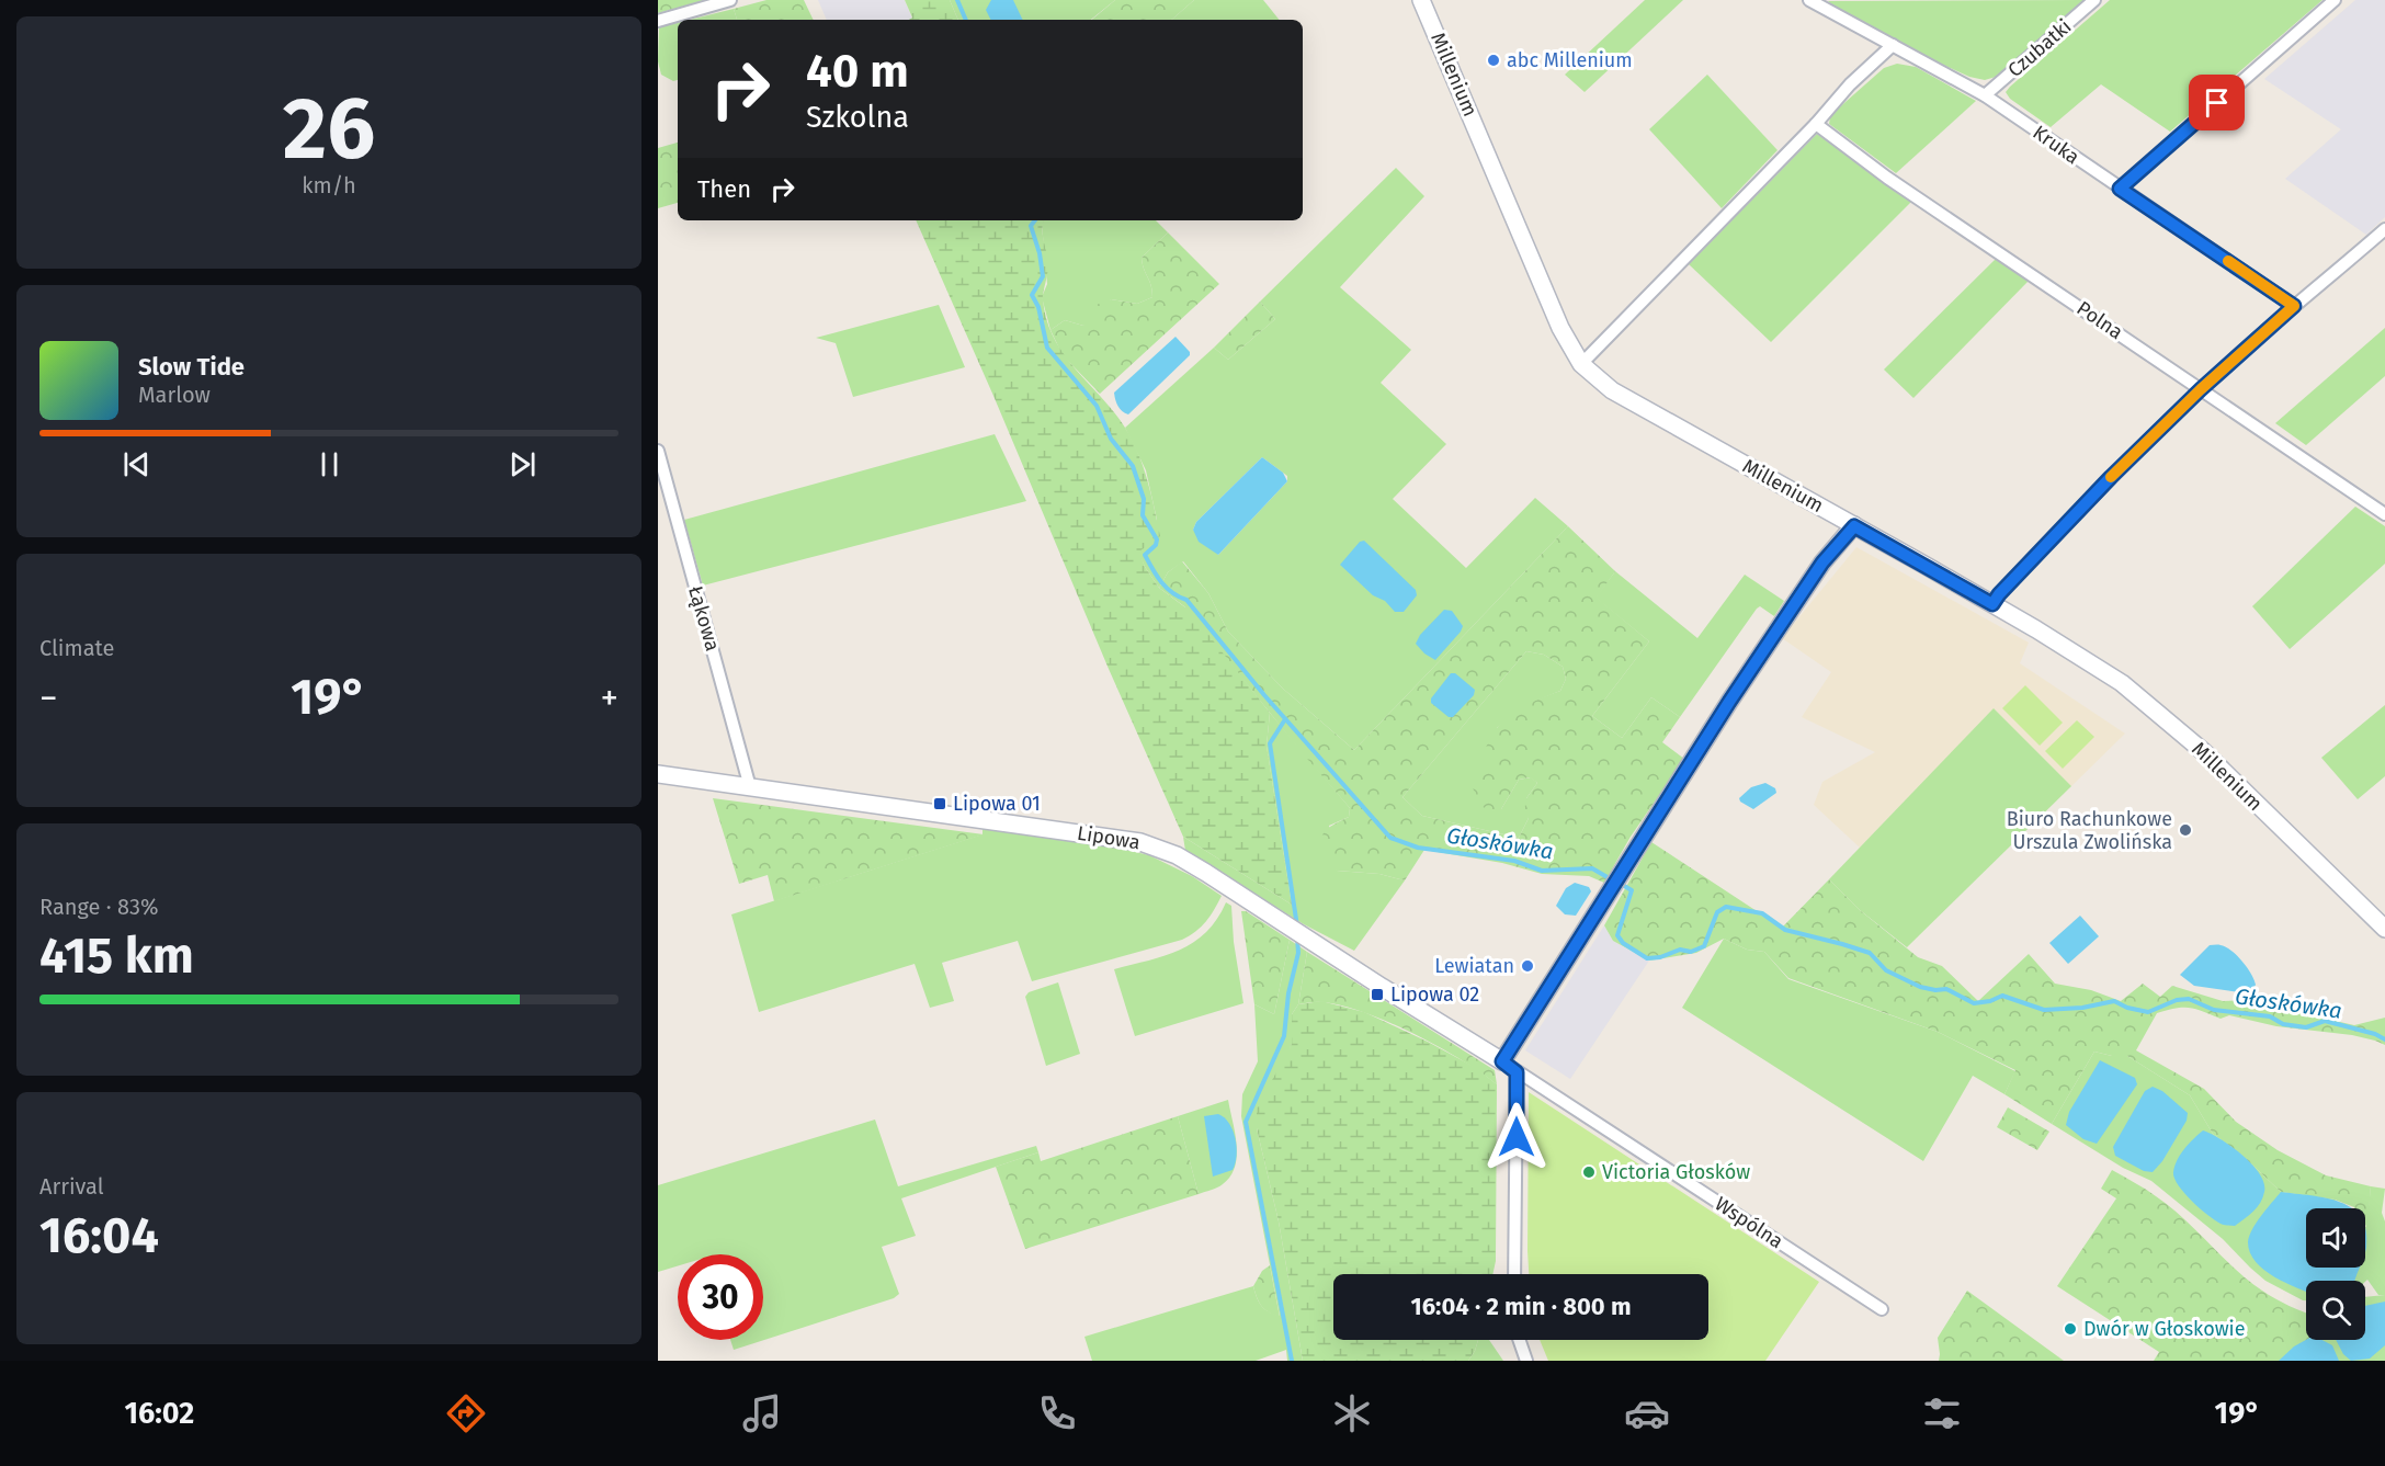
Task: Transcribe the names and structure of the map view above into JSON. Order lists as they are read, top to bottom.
{
  "streets": {
    "street": [
      "Czubatki",
      "Millenium",
      "Kruka",
      "Polna",
      "Łąkowa",
      "Lipowa",
      "Wspólna"
    ]
  },
  "crossings": [
    ["Czubatki", "Kruka"],
    ["Łąkowa", "Lipowa"],
    ["Lipowa", "Wspólna"]
  ],
  "water": ["Głoskówka"],
  "places": {
    "other": [
      "abc Millenium",
      "Biuro Rachunkowe Urszula Zwolińska",
      "Lewiatan",
      "Victoria Głosków",
      "Dwór w Głoskowie"
    ],
    "transit": ["Lipowa 01", "Lipowa 02"]
  },
  "page": {
    "tile": [
      ["26", "km/h"],
      "Climate",
      ["Range · 83%", "415 km"],
      ["Arrival", "16:04"]
    ],
    "turn": ["40 m", "Szkolna"],
    "then": "Then",
    "song": ["Slow Tide", "Marlow"],
    "heat": ["−", "19°", "+"],
    "limit": "30",
    "trip": "16:04 · 2 min · 800 m",
    "tabs": ["16:02", "19°"]
  }
}
